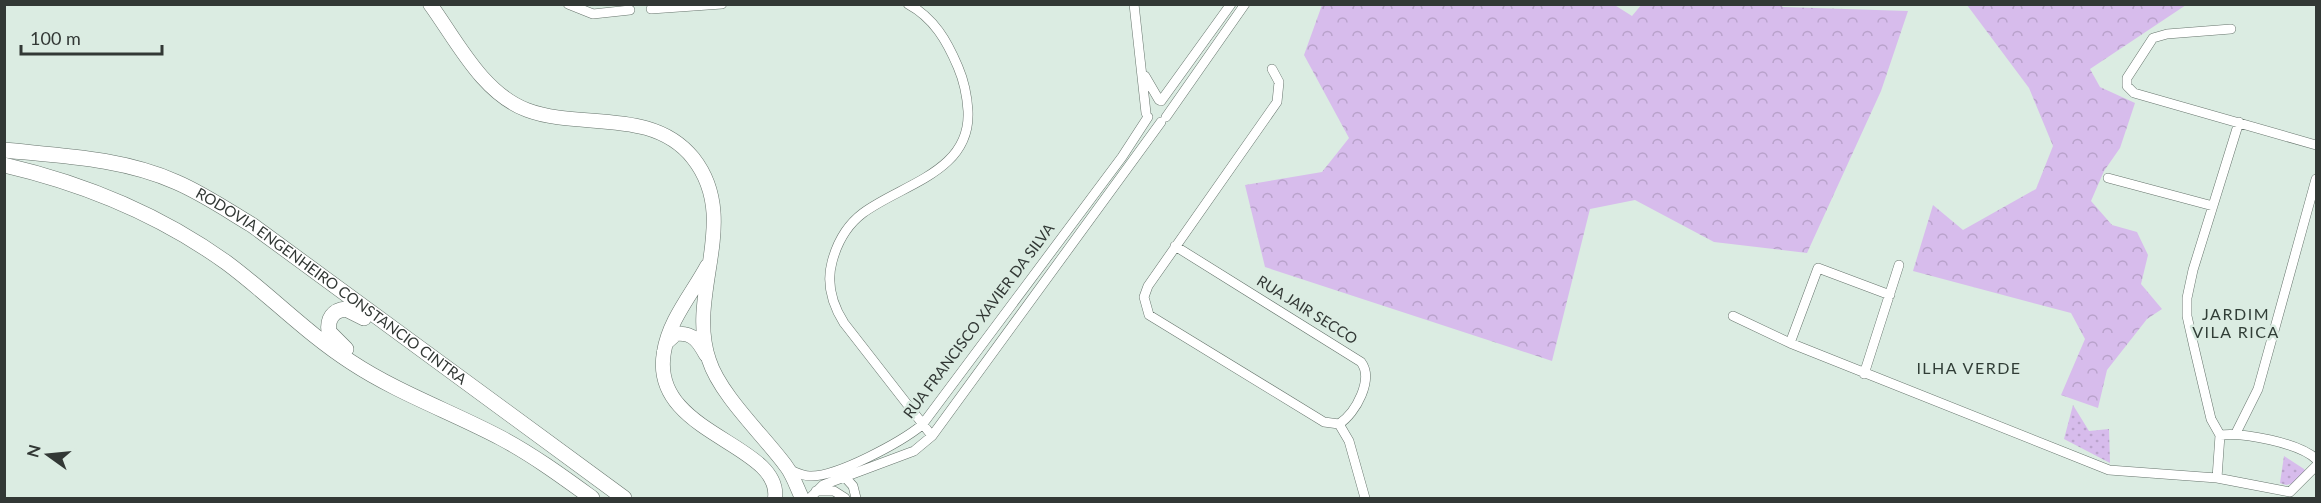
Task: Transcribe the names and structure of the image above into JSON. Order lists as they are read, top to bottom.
{
  "streets": {
    "main road": ["RODOVIA ENGENHEIRO CONSTANCIO CINTRA"],
    "street": ["RUA JAIR SECCO", "RUA FRANCISCO XAVIER DA SILVA"]
  },
  "districts": ["JARDIM VILA RICA", "ILHA VERDE"],
  "scale_bar": "100 m",
  "north": "left"
}
